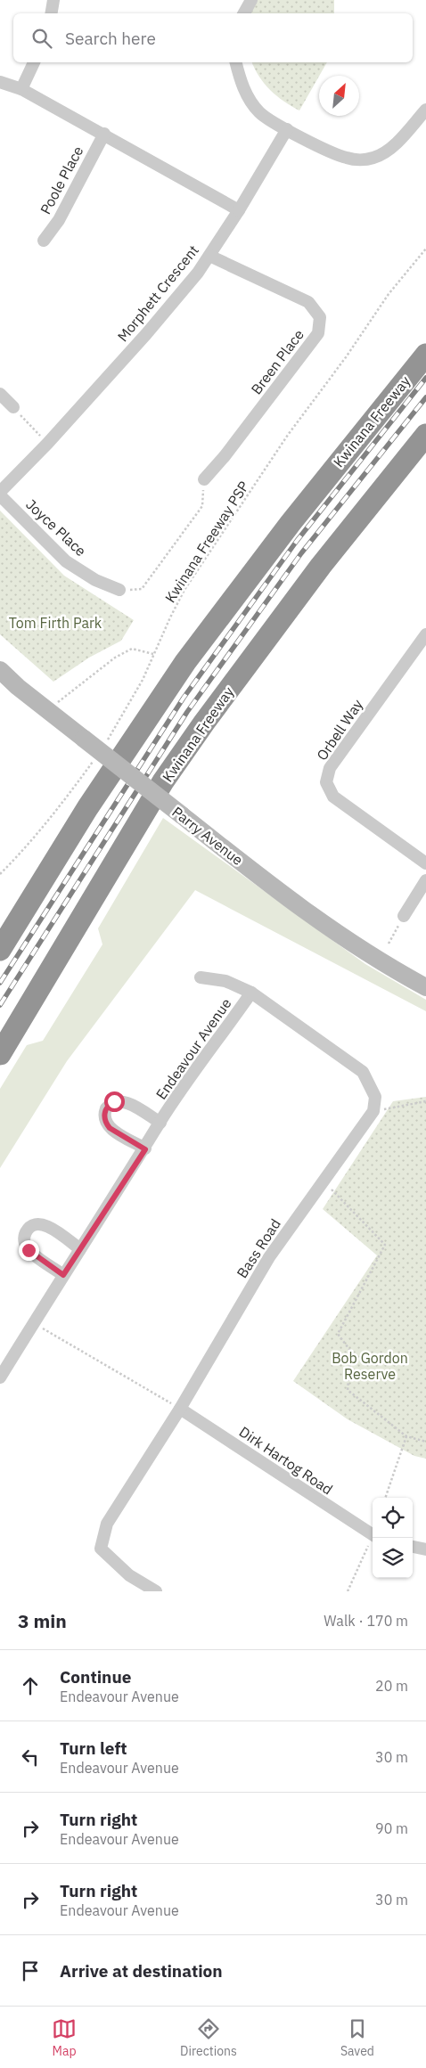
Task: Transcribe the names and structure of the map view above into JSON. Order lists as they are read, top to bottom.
{
  "streets": {
    "highway": ["Kwinana Freeway"],
    "main road": ["Parry Avenue"],
    "street": [
      "Poole Place",
      "Morphett Crescent",
      "Breen Place",
      "Joyce Place",
      "Orbell Way",
      "Endeavour Avenue",
      "Bass Road",
      "Dirk Hartog Road"
    ],
    "path": ["Kwinana Freeway PSP"]
  },
  "crossings": [
    ["Morphett Crescent", "Breen Place"],
    ["Morphett Crescent", "Joyce Place"],
    ["Bass Road", "Dirk Hartog Road"]
  ],
  "parks": ["Tom Firth Park", "Bob Gordon Reserve"],
  "north": "top right",
  "page": {
    "search": "Search here",
    "heading": ["3 min", "Walk · 170 m"],
    "list": [
      ["Continue", "Endeavour Avenue", "20 m"],
      ["Turn left", "Endeavour Avenue", "30 m"],
      ["Turn right", "Endeavour Avenue", "90 m"],
      ["Turn right", "Endeavour Avenue", "30 m"],
      "Arrive at destination"
    ],
    "nav": ["Map", "Directions", "Saved"]
  }
}
